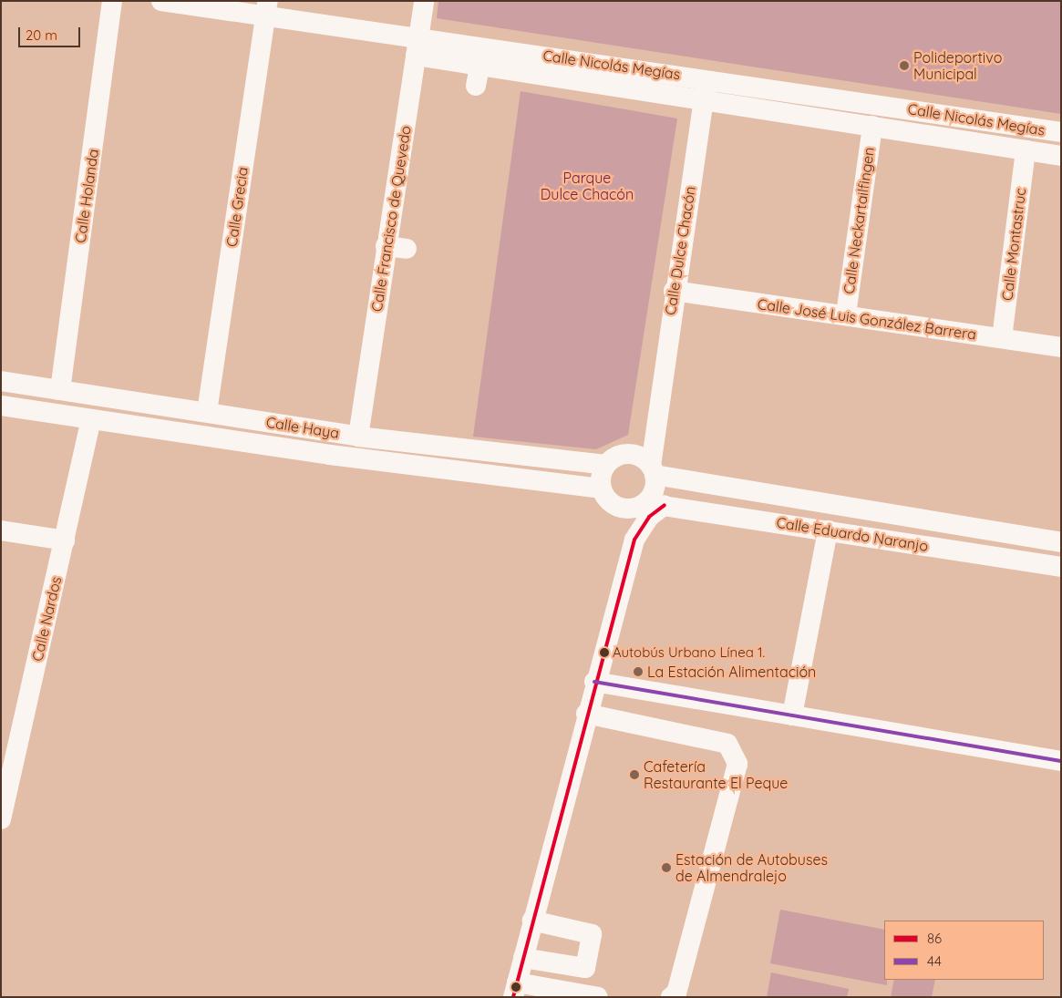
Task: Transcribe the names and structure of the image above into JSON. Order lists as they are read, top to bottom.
{
  "streets": {
    "street": [
      "Calle Nicolás Megías",
      "Calle Holanda",
      "Calle Grecia",
      "Calle Francisco de Quevedo",
      "Calle Neckartailfingen",
      "Calle Montastruc",
      "Calle Dulce Chacón",
      "Calle José Luis González Barrera",
      "Calle Haya",
      "Calle Eduardo Naranjo",
      "Calle Nardos"
    ]
  },
  "crossings": [
    ["Calle Nicolás Megías", "Calle Grecia"],
    ["Calle Nicolás Megías", "Calle Francisco de Quevedo"],
    ["Calle Nicolás Megías", "Calle Neckartailfingen"],
    ["Calle Nicolás Megías", "Calle Montastruc"],
    ["Calle Nicolás Megías", "Calle Dulce Chacón"],
    ["Calle Holanda", "Calle Haya"],
    ["Calle Grecia", "Calle Haya"],
    ["Calle Francisco de Quevedo", "Calle Haya"],
    ["Calle Neckartailfingen", "Calle José Luis González Barrera"],
    ["Calle Montastruc", "Calle José Luis González Barrera"],
    ["Calle Dulce Chacón", "Calle José Luis González Barrera"],
    ["Calle Dulce Chacón", "Calle Haya"],
    ["Calle Dulce Chacón", "Calle Eduardo Naranjo"],
    ["Calle Haya", "Calle Eduardo Naranjo"]
  ],
  "parks": ["Parque Dulce Chacón"],
  "places": [
    "Polideportivo Municipal",
    "Autobús Urbano Línea 1.",
    "La Estación Alimentación",
    "Cafetería Restaurante El Peque",
    "Estación de Autobuses de Almendralejo"
  ],
  "lines": ["transit line 86", "transit line 44"],
  "legend": ["86", "44"],
  "scale_bar": "20 m"
}
